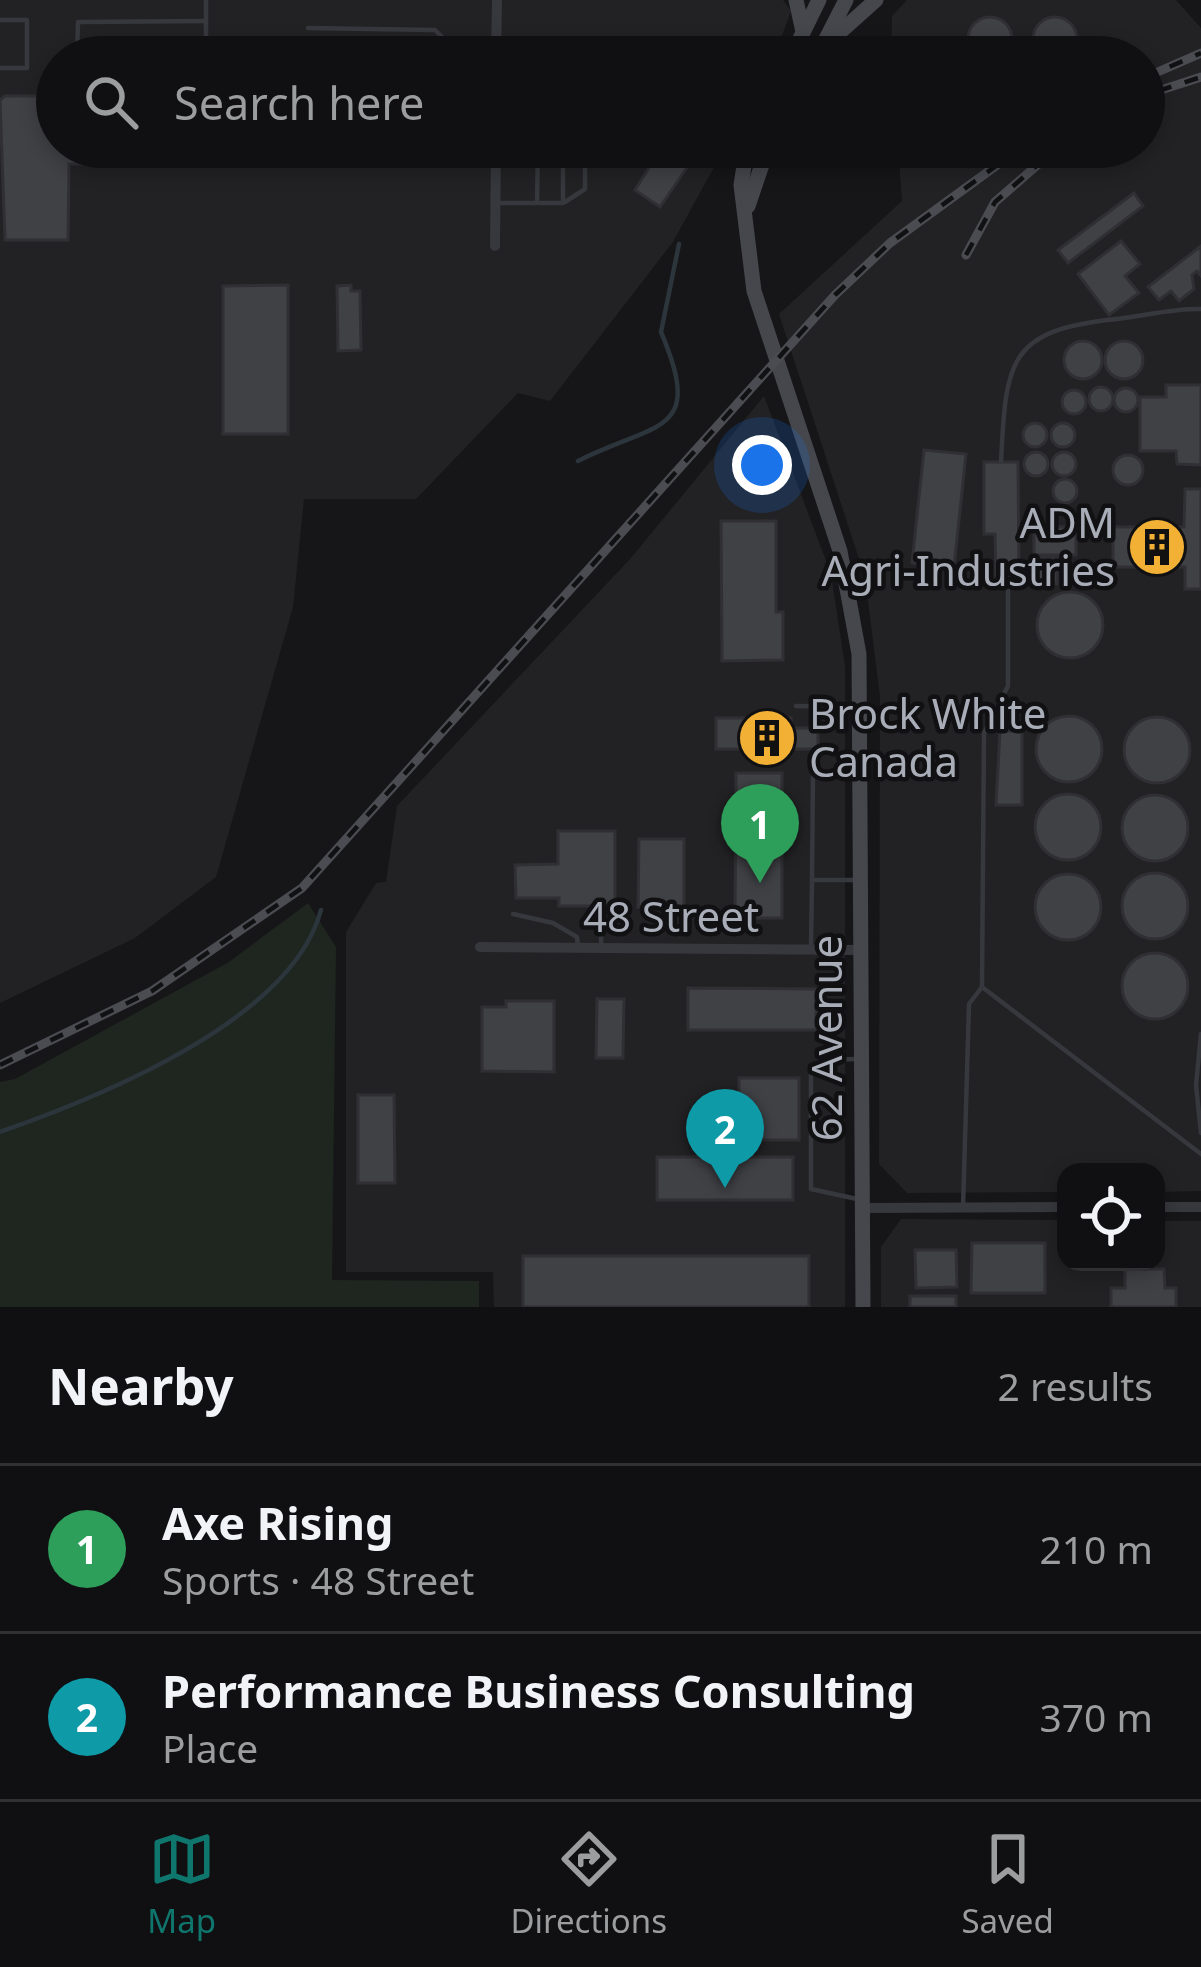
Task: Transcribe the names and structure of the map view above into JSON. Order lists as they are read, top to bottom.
{
  "streets": {
    "main road": ["62 Avenue"],
    "street": ["48 Street"]
  },
  "crossings": [
    ["48 Street", "62 Avenue"]
  ],
  "places": {
    "building": ["ADM Agri-Industries", "Brock White Canada"]
  },
  "page": {
    "search": "Search here",
    "pins": ["1", "2"],
    "heading": ["Nearby", "2 results"],
    "list": [
      {
        "mark": "1",
        "name": "Axe Rising",
        "note": "Sports · 48 Street",
        "value": "210 m"
      },
      {
        "mark": "2",
        "name": "Performance Business Consulting",
        "note": "Place",
        "value": "370 m"
      }
    ],
    "nav": ["Map", "Directions", "Saved"]
  }
}
